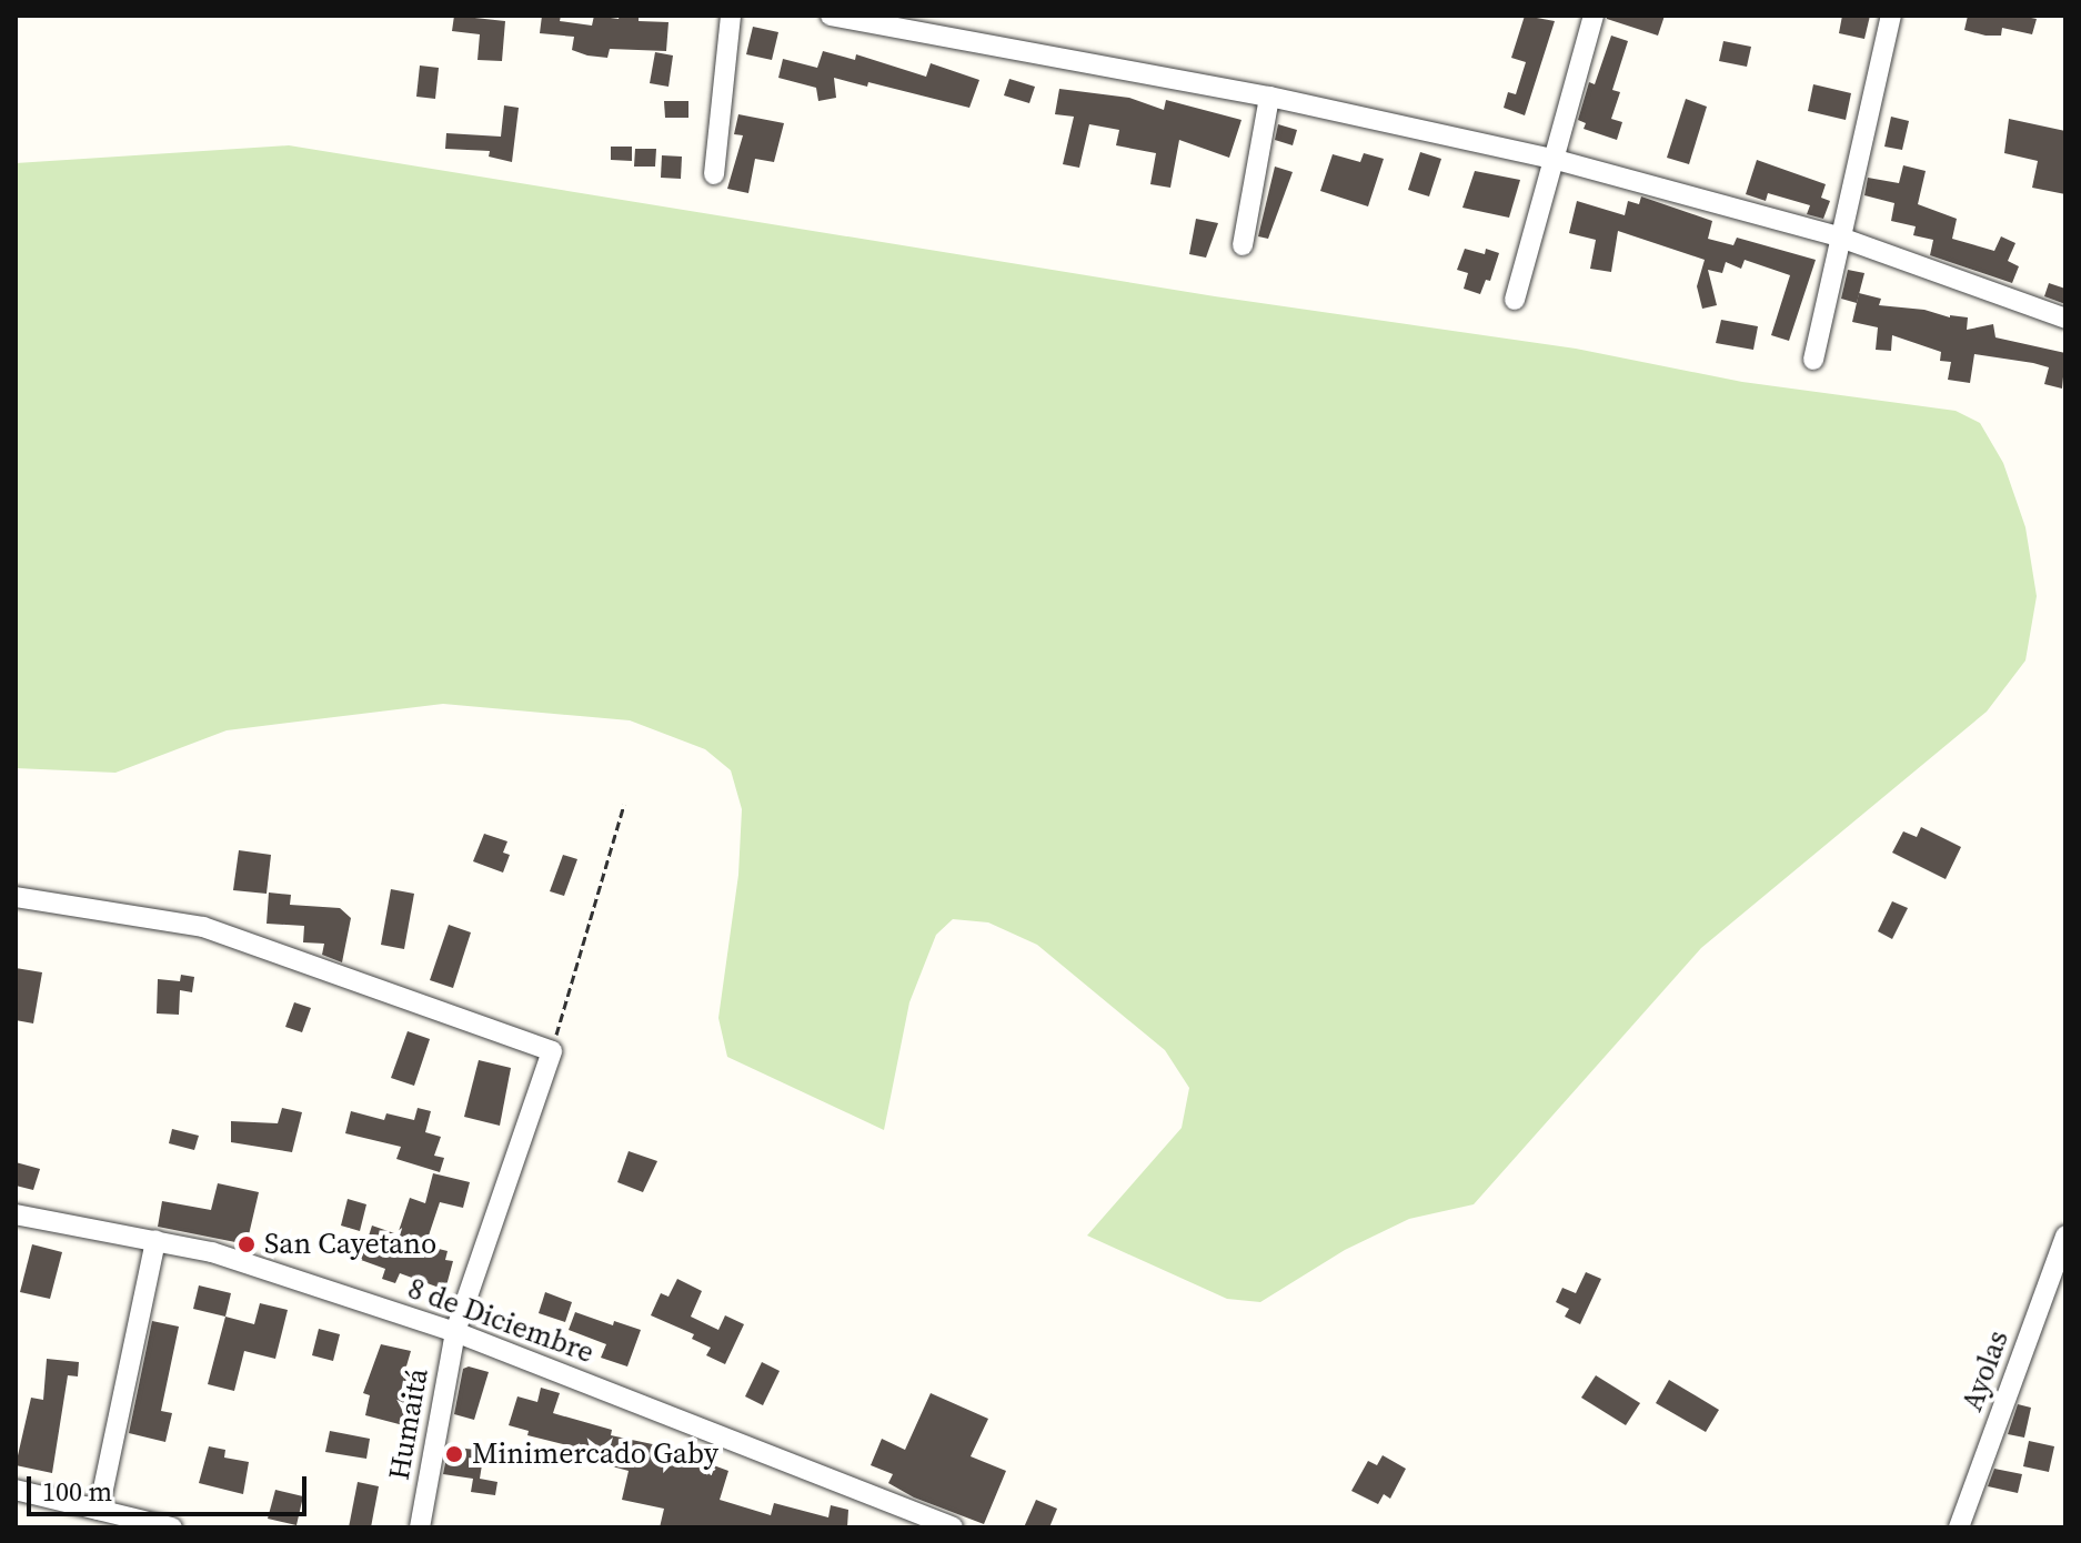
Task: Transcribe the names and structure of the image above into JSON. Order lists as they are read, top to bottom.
{
  "streets": {
    "street": ["8 de Diciembre", "Ayolas", "Humaitá"]
  },
  "crossings": [
    ["8 de Diciembre", "Humaitá"]
  ],
  "places": ["San Cayetano", "Minimercado Gaby"],
  "scale_bar": "100 m"
}
